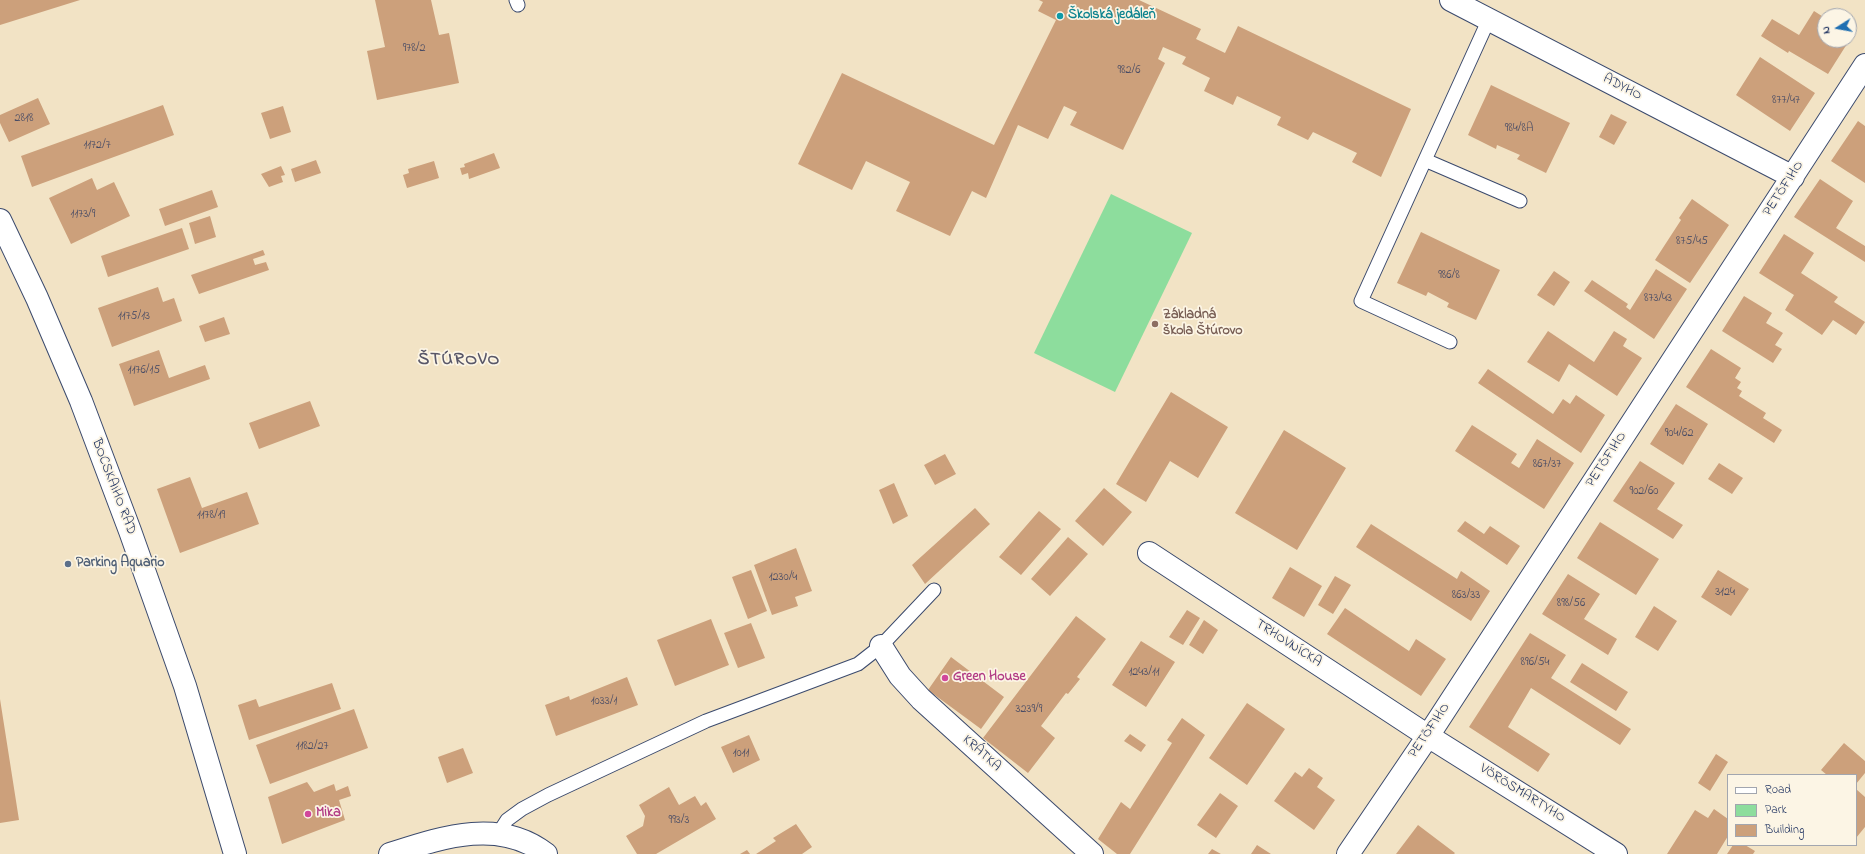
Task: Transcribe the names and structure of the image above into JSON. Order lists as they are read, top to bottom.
{
  "streets": {
    "street": [
      "ADYHO",
      "PETŐFIHO",
      "BOCSKAIHO RAD",
      "TRHOVNÍCKA",
      "KRÁTKA",
      "VÖRÖSMARTYHO"
    ]
  },
  "crossings": [
    ["ADYHO", "PETŐFIHO"],
    ["PETŐFIHO", "TRHOVNÍCKA"],
    ["PETŐFIHO", "VÖRÖSMARTYHO"],
    ["TRHOVNÍCKA", "VÖRÖSMARTYHO"]
  ],
  "districts": ["ŠTÚROVO"],
  "places": [
    "Školská jedáleň",
    "Základná škola Štúrovo",
    "Parking Aquario",
    "Green House",
    "Mika"
  ],
  "house_numbers": [
    "978/2",
    "982/6",
    "877/47",
    "2818",
    "984/8A",
    "1172/7",
    "1173/9",
    "875/45",
    "986/8",
    "873/43",
    "1175/13",
    "1176/15",
    "904/62",
    "867/37",
    "902/60",
    "1178/19",
    "1230/4",
    "3124",
    "863/33",
    "898/56",
    "896/54",
    "1243/11",
    "1033/1",
    "3239/9",
    "1182/27",
    "1011",
    "993/3"
  ],
  "legend": ["Road", "Park", "Building"],
  "north": "left"
}
